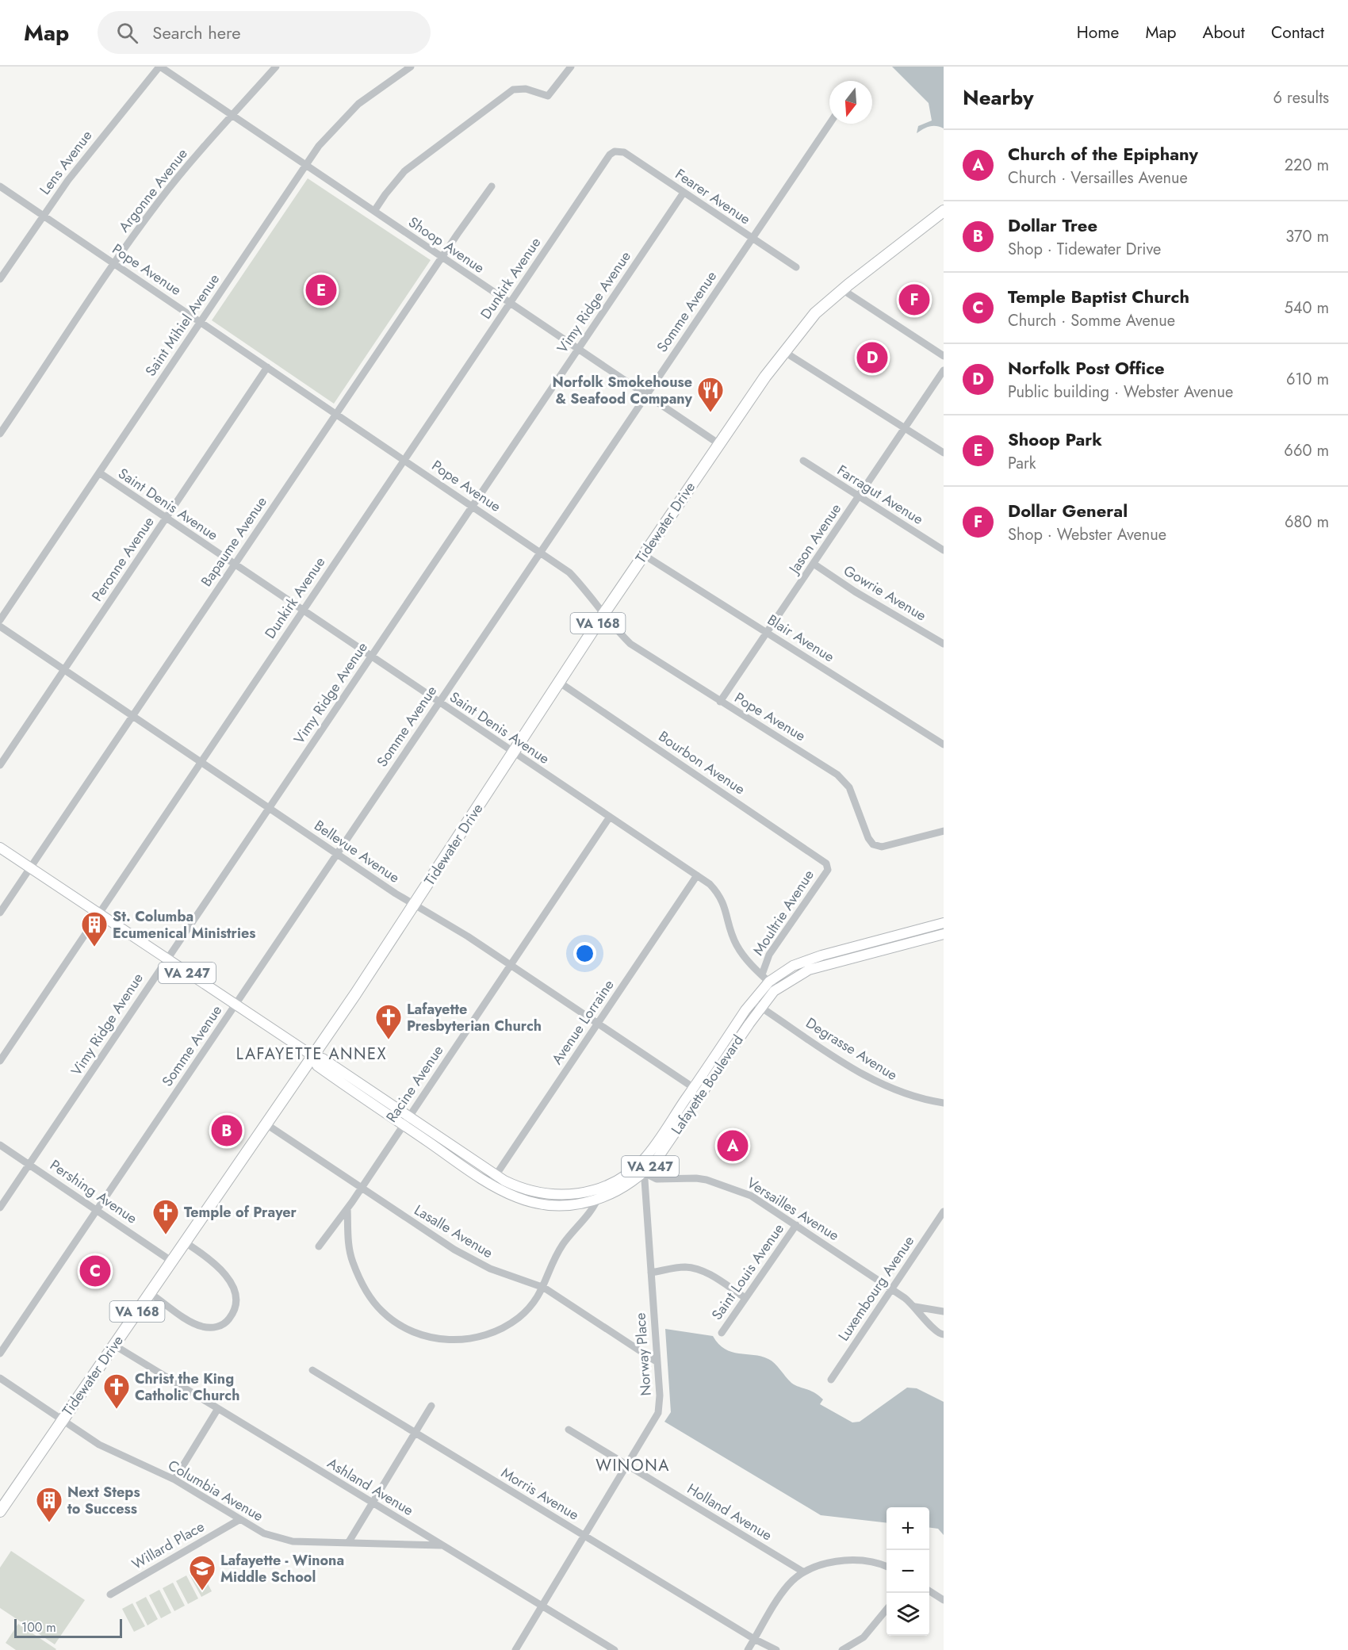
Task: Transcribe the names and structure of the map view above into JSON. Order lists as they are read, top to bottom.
{
  "streets": {
    "highway": ["Tidewater Drive", "VA 168"],
    "main road": ["VA 247", "Lafayette Boulevard"],
    "street": [
      "Lens Avenue",
      "Argonne Avenue",
      "Fearer Avenue",
      "Shoop Avenue",
      "Pope Avenue",
      "Dunkirk Avenue",
      "Vimy Ridge Avenue",
      "Somme Avenue",
      "Saint Mihiel Avenue",
      "Farragut Avenue",
      "Saint Denis Avenue",
      "Jason Avenue",
      "Bapaume Avenue",
      "Peronne Avenue",
      "Gowrie Avenue",
      "Blair Avenue",
      "Bourbon Avenue",
      "Bellevue Avenue",
      "Moultrie Avenue",
      "Avenue Lorraine",
      "Degrasse Avenue",
      "Racine Avenue",
      "Pershing Avenue",
      "Versailles Avenue",
      "Lasalle Avenue",
      "Saint Louis Avenue",
      "Luxembourg Avenue",
      "Norway Place",
      "Ashland Avenue",
      "Columbia Avenue",
      "Morris Avenue",
      "Holland Avenue",
      "Willard Place"
    ]
  },
  "crossings": [
    ["Lens Avenue", "Shoop Avenue"],
    ["Lens Avenue", "Pope Avenue"],
    ["Argonne Avenue", "Shoop Avenue"],
    ["Argonne Avenue", "Pope Avenue"],
    ["Fearer Avenue", "Dunkirk Avenue"],
    ["Fearer Avenue", "Vimy Ridge Avenue"],
    ["Fearer Avenue", "Somme Avenue"],
    ["Shoop Avenue", "Dunkirk Avenue"],
    ["Shoop Avenue", "Vimy Ridge Avenue"],
    ["Shoop Avenue", "Somme Avenue"],
    ["Shoop Avenue", "Saint Mihiel Avenue"],
    ["Shoop Avenue", "Tidewater Drive"],
    ["Shoop Avenue", "Bapaume Avenue"],
    ["Pope Avenue", "Dunkirk Avenue"],
    ["Pope Avenue", "Vimy Ridge Avenue"],
    ["Pope Avenue", "Somme Avenue"],
    ["Pope Avenue", "Saint Mihiel Avenue"],
    ["Pope Avenue", "Tidewater Drive"],
    ["Pope Avenue", "Jason Avenue"],
    ["Pope Avenue", "Bapaume Avenue"],
    ["Pope Avenue", "Peronne Avenue"],
    ["Dunkirk Avenue", "Saint Denis Avenue"],
    ["Dunkirk Avenue", "Bellevue Avenue"],
    ["Dunkirk Avenue", "Lafayette Boulevard"],
    ["Vimy Ridge Avenue", "Saint Denis Avenue"],
    ["Vimy Ridge Avenue", "Bellevue Avenue"],
    ["Vimy Ridge Avenue", "Lafayette Boulevard"],
    ["Vimy Ridge Avenue", "Pershing Avenue"],
    ["Somme Avenue", "Saint Denis Avenue"],
    ["Somme Avenue", "Bellevue Avenue"],
    ["Somme Avenue", "Lafayette Boulevard"],
    ["Somme Avenue", "Pershing Avenue"],
    ["Saint Mihiel Avenue", "Saint Denis Avenue"],
    ["Farragut Avenue", "Jason Avenue"],
    ["Saint Denis Avenue", "Tidewater Drive"],
    ["Saint Denis Avenue", "Bapaume Avenue"],
    ["Saint Denis Avenue", "Peronne Avenue"],
    ["Saint Denis Avenue", "Moultrie Avenue"],
    ["Saint Denis Avenue", "Avenue Lorraine"],
    ["Saint Denis Avenue", "Racine Avenue"],
    ["Saint Denis Avenue", "Lafayette Boulevard"],
    ["Tidewater Drive", "Blair Avenue"],
    ["Tidewater Drive", "Bourbon Avenue"],
    ["Tidewater Drive", "Bellevue Avenue"],
    ["Tidewater Drive", "Lafayette Boulevard"],
    ["Tidewater Drive", "Pershing Avenue"],
    ["Tidewater Drive", "Lasalle Avenue"],
    ["Tidewater Drive", "Ashland Avenue"],
    ["Tidewater Drive", "Columbia Avenue"],
    ["Jason Avenue", "Gowrie Avenue"],
    ["Jason Avenue", "Blair Avenue"],
    ["Bapaume Avenue", "Bellevue Avenue"],
    ["Bapaume Avenue", "Lafayette Boulevard"],
    ["Peronne Avenue", "Bellevue Avenue"],
    ["Bourbon Avenue", "Moultrie Avenue"],
    ["Bellevue Avenue", "Avenue Lorraine"],
    ["Bellevue Avenue", "Racine Avenue"],
    ["Bellevue Avenue", "Lafayette Boulevard"],
    ["Moultrie Avenue", "Lafayette Boulevard"],
    ["Avenue Lorraine", "Lafayette Boulevard"],
    ["Degrasse Avenue", "Lafayette Boulevard"],
    ["Racine Avenue", "Lafayette Boulevard"],
    ["Racine Avenue", "Lasalle Avenue"],
    ["Lafayette Boulevard", "Versailles Avenue"],
    ["Lafayette Boulevard", "Norway Place"],
    ["Versailles Avenue", "Saint Louis Avenue"],
    ["Versailles Avenue", "Luxembourg Avenue"],
    ["Versailles Avenue", "Norway Place"],
    ["Lasalle Avenue", "Norway Place"],
    ["Norway Place", "Ashland Avenue"],
    ["Norway Place", "Morris Avenue"],
    ["Norway Place", "Holland Avenue"],
    ["Ashland Avenue", "Columbia Avenue"],
    ["Columbia Avenue", "Willard Place"]
  ],
  "districts": ["LAFAYETTE ANNEX", "WINONA"],
  "places": {
    "restaurant": ["Norfolk Smokehouse & Seafood Company"],
    "building": ["St. Columba Ecumenical Ministries", "Next Steps to Success"],
    "church": ["Lafayette Presbyterian Church", "Temple of Prayer", "Christ the King Catholic Church"],
    "school or university": ["Lafayette - Winona Middle School"]
  },
  "scale_bar": "100 m",
  "north": "bottom",
  "page": {
    "header": "Map",
    "search": "Search here",
    "nav": [
      "Home",
      "Map",
      "About",
      "Contact"
    ],
    "heading": ["Nearby", "6 results"],
    "list": [
      {
        "mark": "A",
        "name": "Church of the Epiphany",
        "note": "Church · Versailles Avenue",
        "value": "220 m"
      },
      {
        "mark": "B",
        "name": "Dollar Tree",
        "note": "Shop · Tidewater Drive",
        "value": "370 m"
      },
      {
        "mark": "C",
        "name": "Temple Baptist Church",
        "note": "Church · Somme Avenue",
        "value": "540 m"
      },
      {
        "mark": "D",
        "name": "Norfolk Post Office",
        "note": "Public building · Webster Avenue",
        "value": "610 m"
      },
      {
        "mark": "E",
        "name": "Shoop Park",
        "note": "Park",
        "value": "660 m"
      },
      {
        "mark": "F",
        "name": "Dollar General",
        "note": "Shop · Webster Avenue",
        "value": "680 m"
      }
    ],
    "pins": [
      "E",
      "F",
      "D",
      "B",
      "A",
      "C"
    ],
    "map_buttons": ["+", "−"],
    "scale": "100 m"
  }
}
